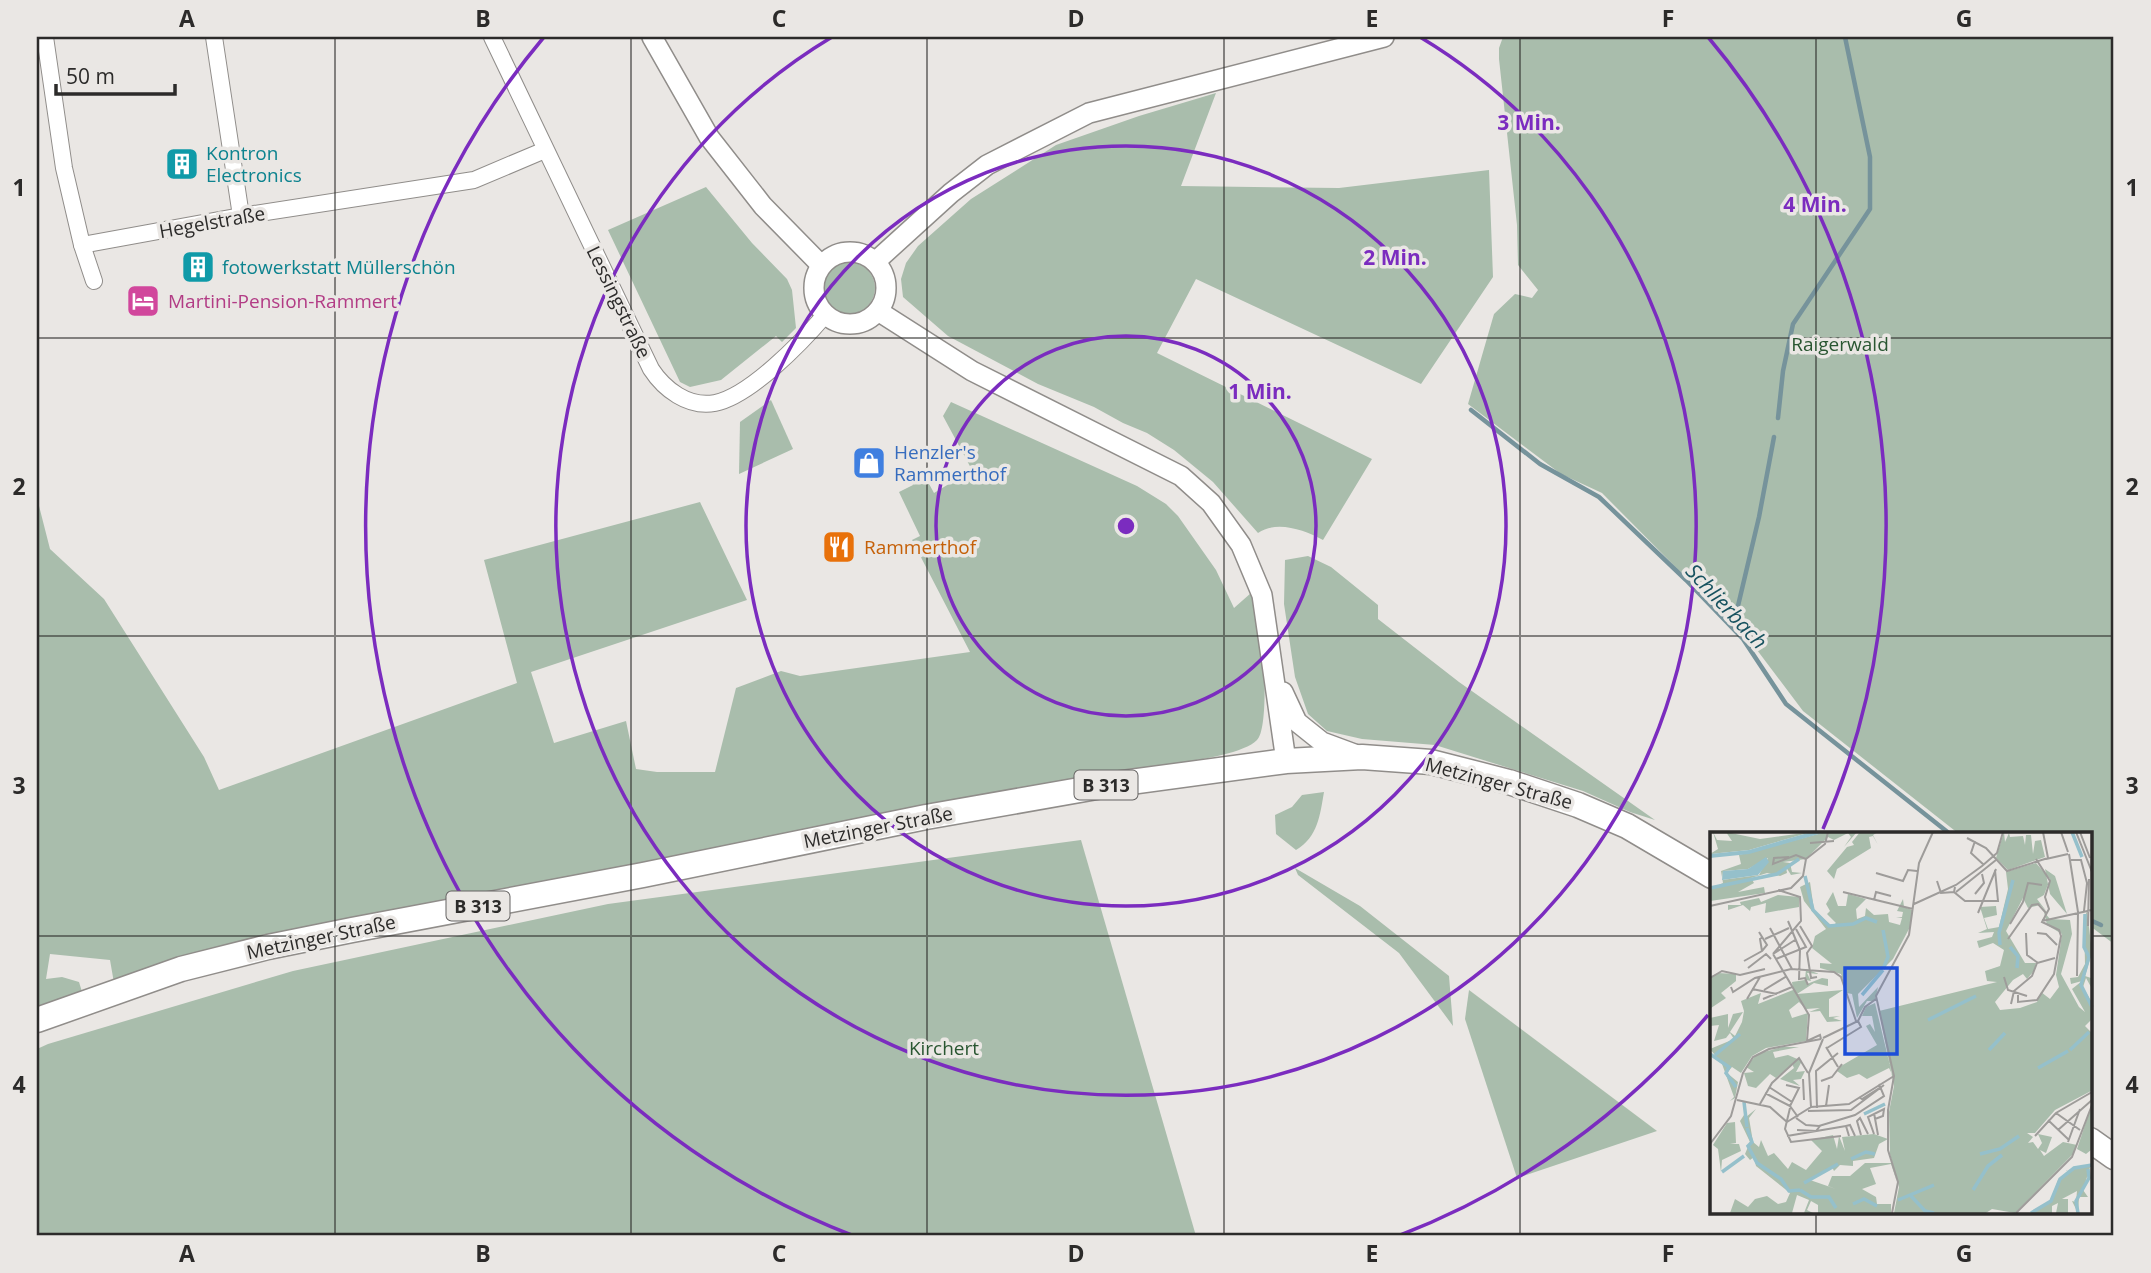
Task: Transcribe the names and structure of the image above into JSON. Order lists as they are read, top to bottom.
{
  "streets": {
    "main road": ["Metzinger Straße", "B 313"],
    "street": ["Hegelstraße", "Lessingstraße"]
  },
  "crossings": [
    ["Hegelstraße", "Lessingstraße"]
  ],
  "water": ["Schlierbach"],
  "parks": ["Raigerwald", "Kirchert"],
  "places": {
    "building": ["Kontron Electronics", "fotowerkstatt Müllerschön"],
    "hotel": ["Martini-Pension-Rammert"],
    "shop": ["Henzler's Rammerthof"],
    "restaurant": ["Rammerthof"]
  },
  "scale_bar": "50 m",
  "grid": {
    "columns": [
      "A",
      "B",
      "C",
      "D",
      "E",
      "F",
      "G"
    ],
    "rows": [
      "1",
      "2",
      "3",
      "4"
    ]
  },
  "rings": [
    "3 Min.",
    "4 Min.",
    "2 Min.",
    "1 Min."
  ]
}
